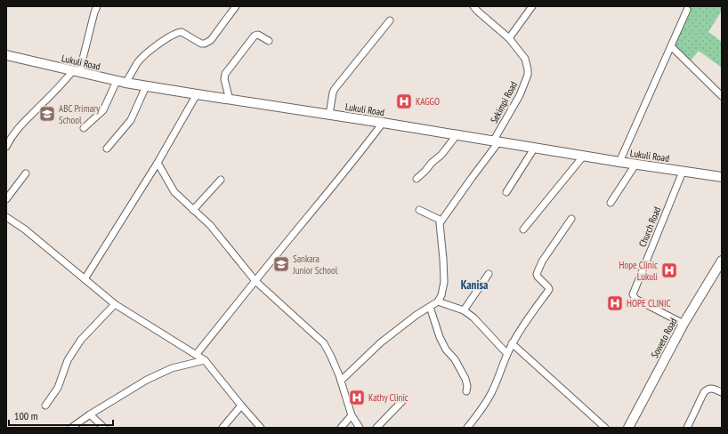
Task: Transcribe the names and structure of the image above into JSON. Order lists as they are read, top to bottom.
{
  "streets": {
    "street": [
      "Lukuli Road",
      "Sekimpi Road",
      "Church Road",
      "Soweto Road"
    ]
  },
  "crossings": [
    ["Lukuli Road", "Sekimpi Road"],
    ["Lukuli Road", "Church Road"],
    ["Church Road", "Soweto Road"]
  ],
  "districts": ["Kanisa"],
  "places": {
    "hospital": [
      "KAGGO",
      "Hope Clinic Lukuli",
      "HOPE CLINIC",
      "Kathy Clinic"
    ],
    "school or university": ["ABC Primary School", "Sankara Junior School"]
  },
  "scale_bar": "100 m"
}
